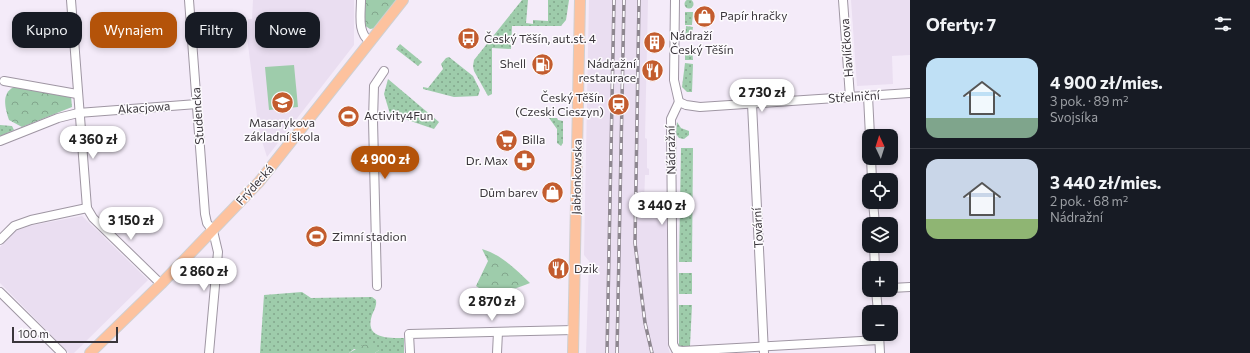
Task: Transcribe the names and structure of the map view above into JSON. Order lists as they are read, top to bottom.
{
  "streets": {
    "main road": ["Jabłonkowska", "Frýdecká"],
    "street": [
      "Havlíčkova",
      "Střelniční",
      "Akacjowa",
      "Studencka",
      "Nádražní",
      "Tovární"
    ]
  },
  "crossings": [
    ["Havlíčkova", "Střelniční"],
    ["Střelniční", "Nádražní"],
    ["Střelniční", "Tovární"],
    ["Akacjowa", "Studencka"],
    ["Studencka", "Frýdecká"],
    ["Nádražní", "Tovární"]
  ],
  "places": {
    "shop": ["Papír hračky", "Dům barev"],
    "bus stop": ["Český Těšín, aut.st. 4"],
    "building": ["Nádraží Český Těšín"],
    "fuel station": ["Shell"],
    "restaurant": ["Nádražní restaurace", "Dzik"],
    "school or university": ["Masarykova základní škola"],
    "station": ["Český Těšín (Czeski Cieszyn)"],
    "sports": ["Activity4Fun", "Zimní stadion"],
    "supermarket": ["Billa"],
    "pharmacy": ["Dr. Max"]
  },
  "scale_bar": "100 m",
  "north": "top",
  "page": {
    "heading": "Oferty: 7",
    "chip": [
      "Kupno",
      "Wynajem",
      "Filtry",
      "Nowe"
    ],
    "list": [
      {
        "name": "4 900 zł/mies.",
        "note": "3 pok. · 89 m² · Svojsíka"
      },
      {
        "name": "3 440 zł/mies.",
        "note": "2 pok. · 68 m² · Nádražní"
      }
    ],
    "price": [
      "2 730 zł",
      "4 360 zł",
      "4 900 zł",
      "3 440 zł",
      "3 150 zł",
      "2 860 zł",
      "2 870 zł"
    ],
    "map_buttons": ["+", "−"],
    "scale": "100 m"
  }
}
